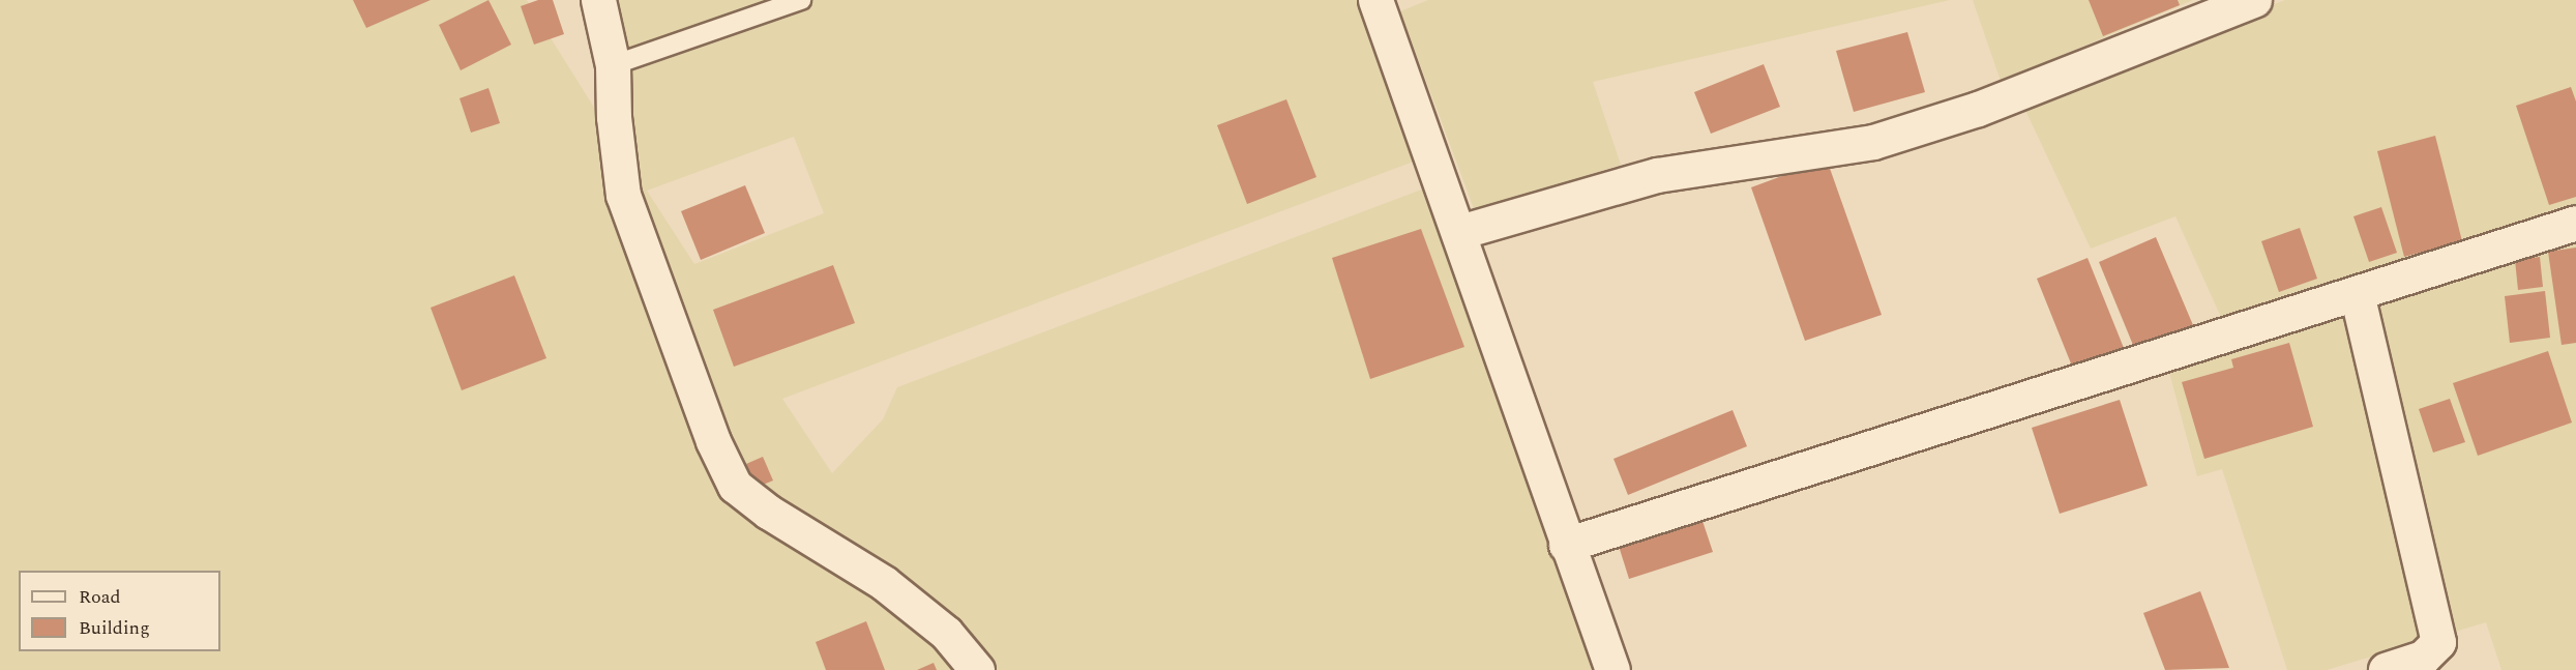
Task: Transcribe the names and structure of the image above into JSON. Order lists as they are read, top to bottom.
{
  "legend": ["Road", "Building"]
}
